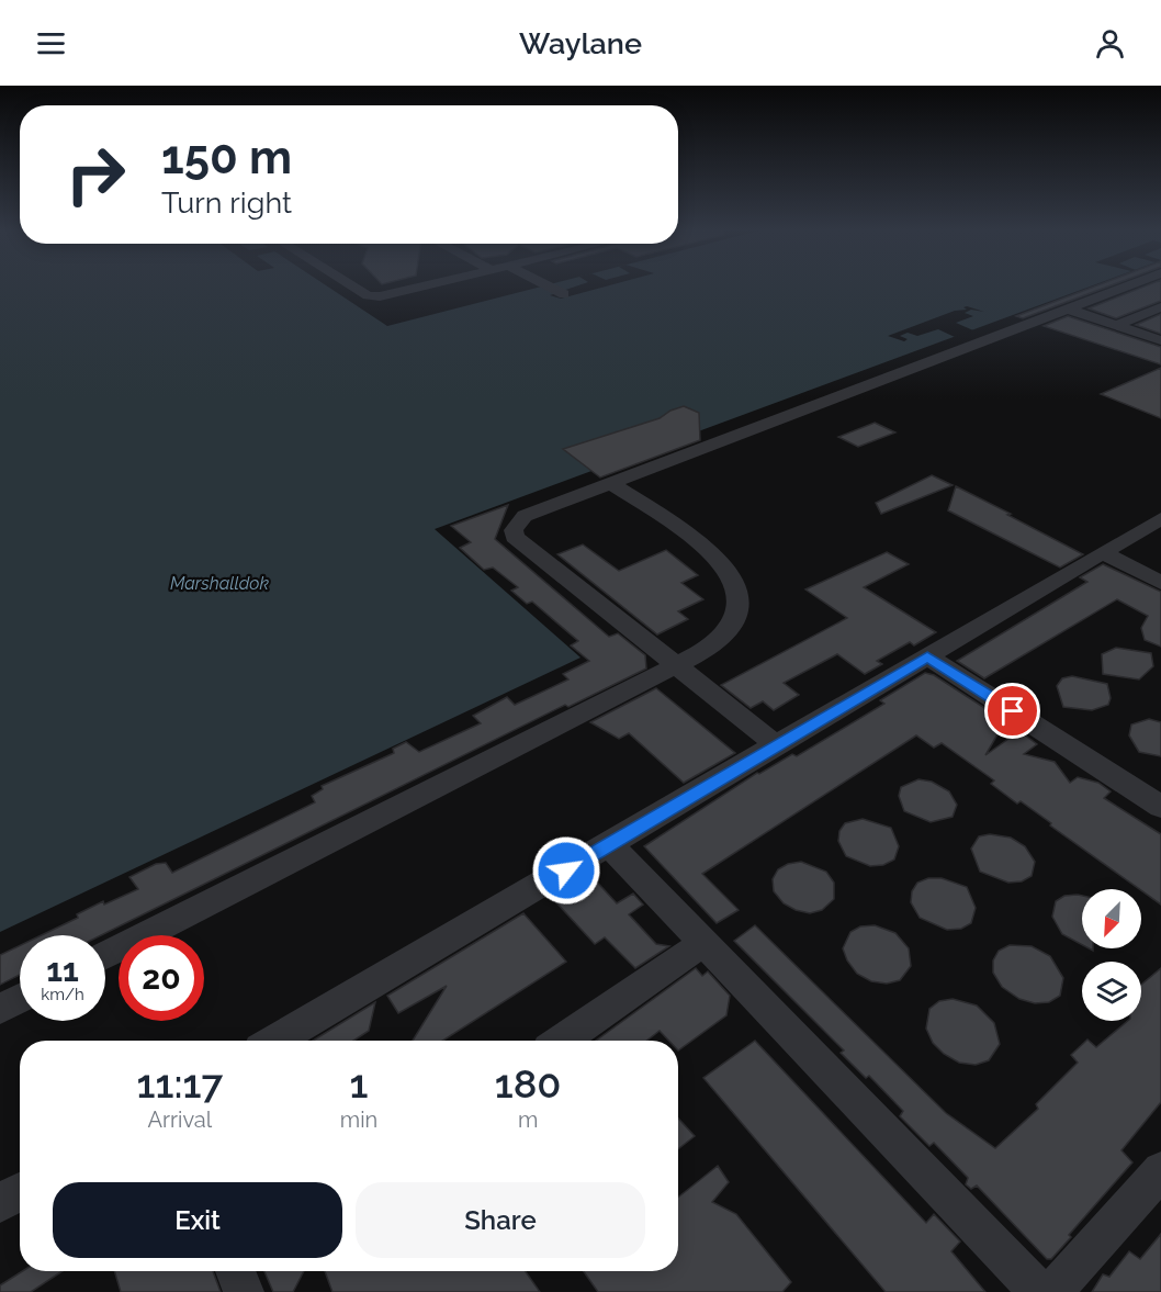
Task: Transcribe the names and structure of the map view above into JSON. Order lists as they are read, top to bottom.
{
  "water": ["Marshalldok"],
  "north": "bottom left",
  "page": {
    "header": "Waylane",
    "turn": ["150 m", "Turn right"],
    "speed": "11 km/h",
    "limit": "20",
    "eta": [
      "11:17",
      "Arrival",
      "1",
      "min",
      "180",
      "m"
    ],
    "buttons": ["Exit", "Share"]
  }
}
